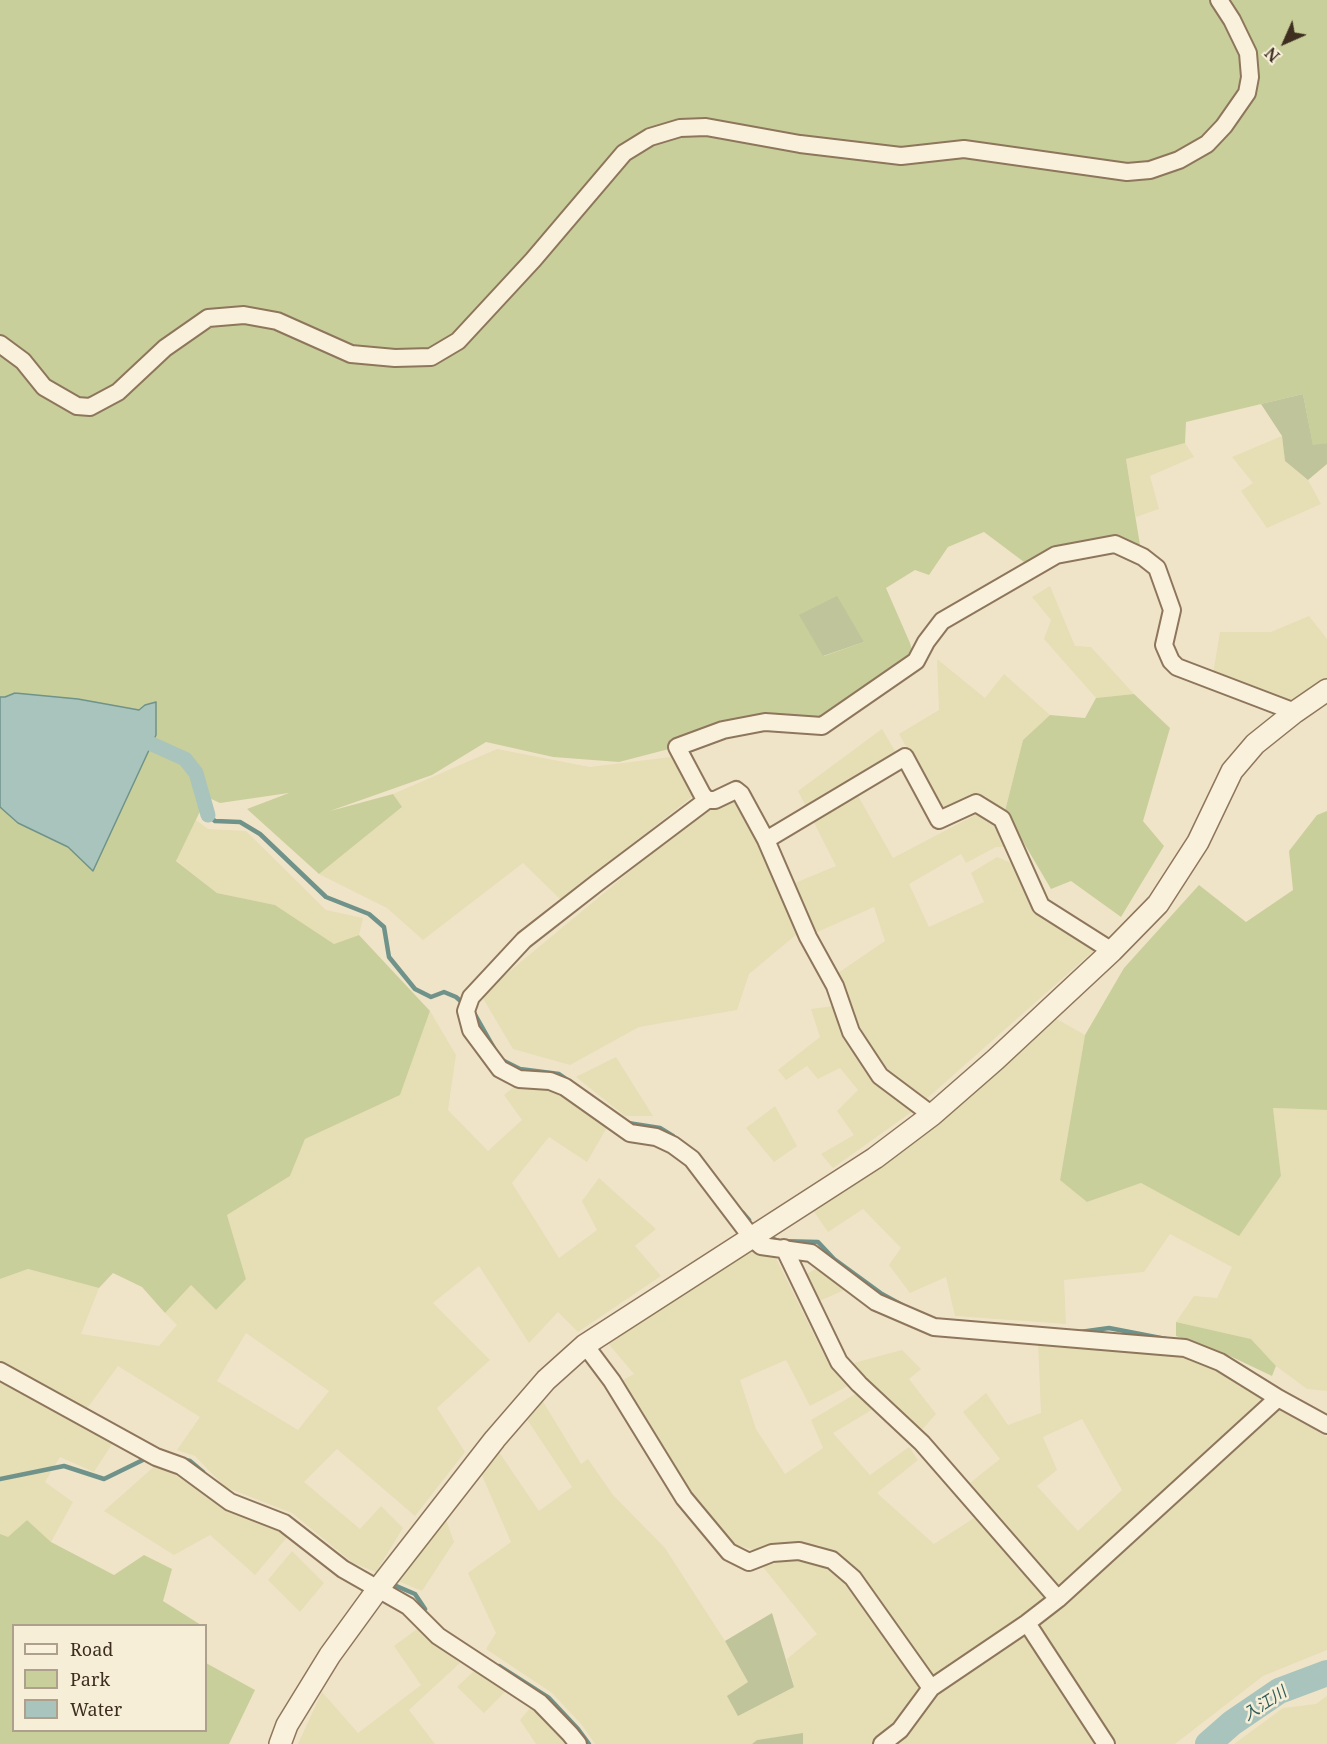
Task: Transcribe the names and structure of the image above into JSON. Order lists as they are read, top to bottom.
{
  "water": ["入江川"],
  "legend": ["Road", "Park", "Water"],
  "north": "bottom left"
}
